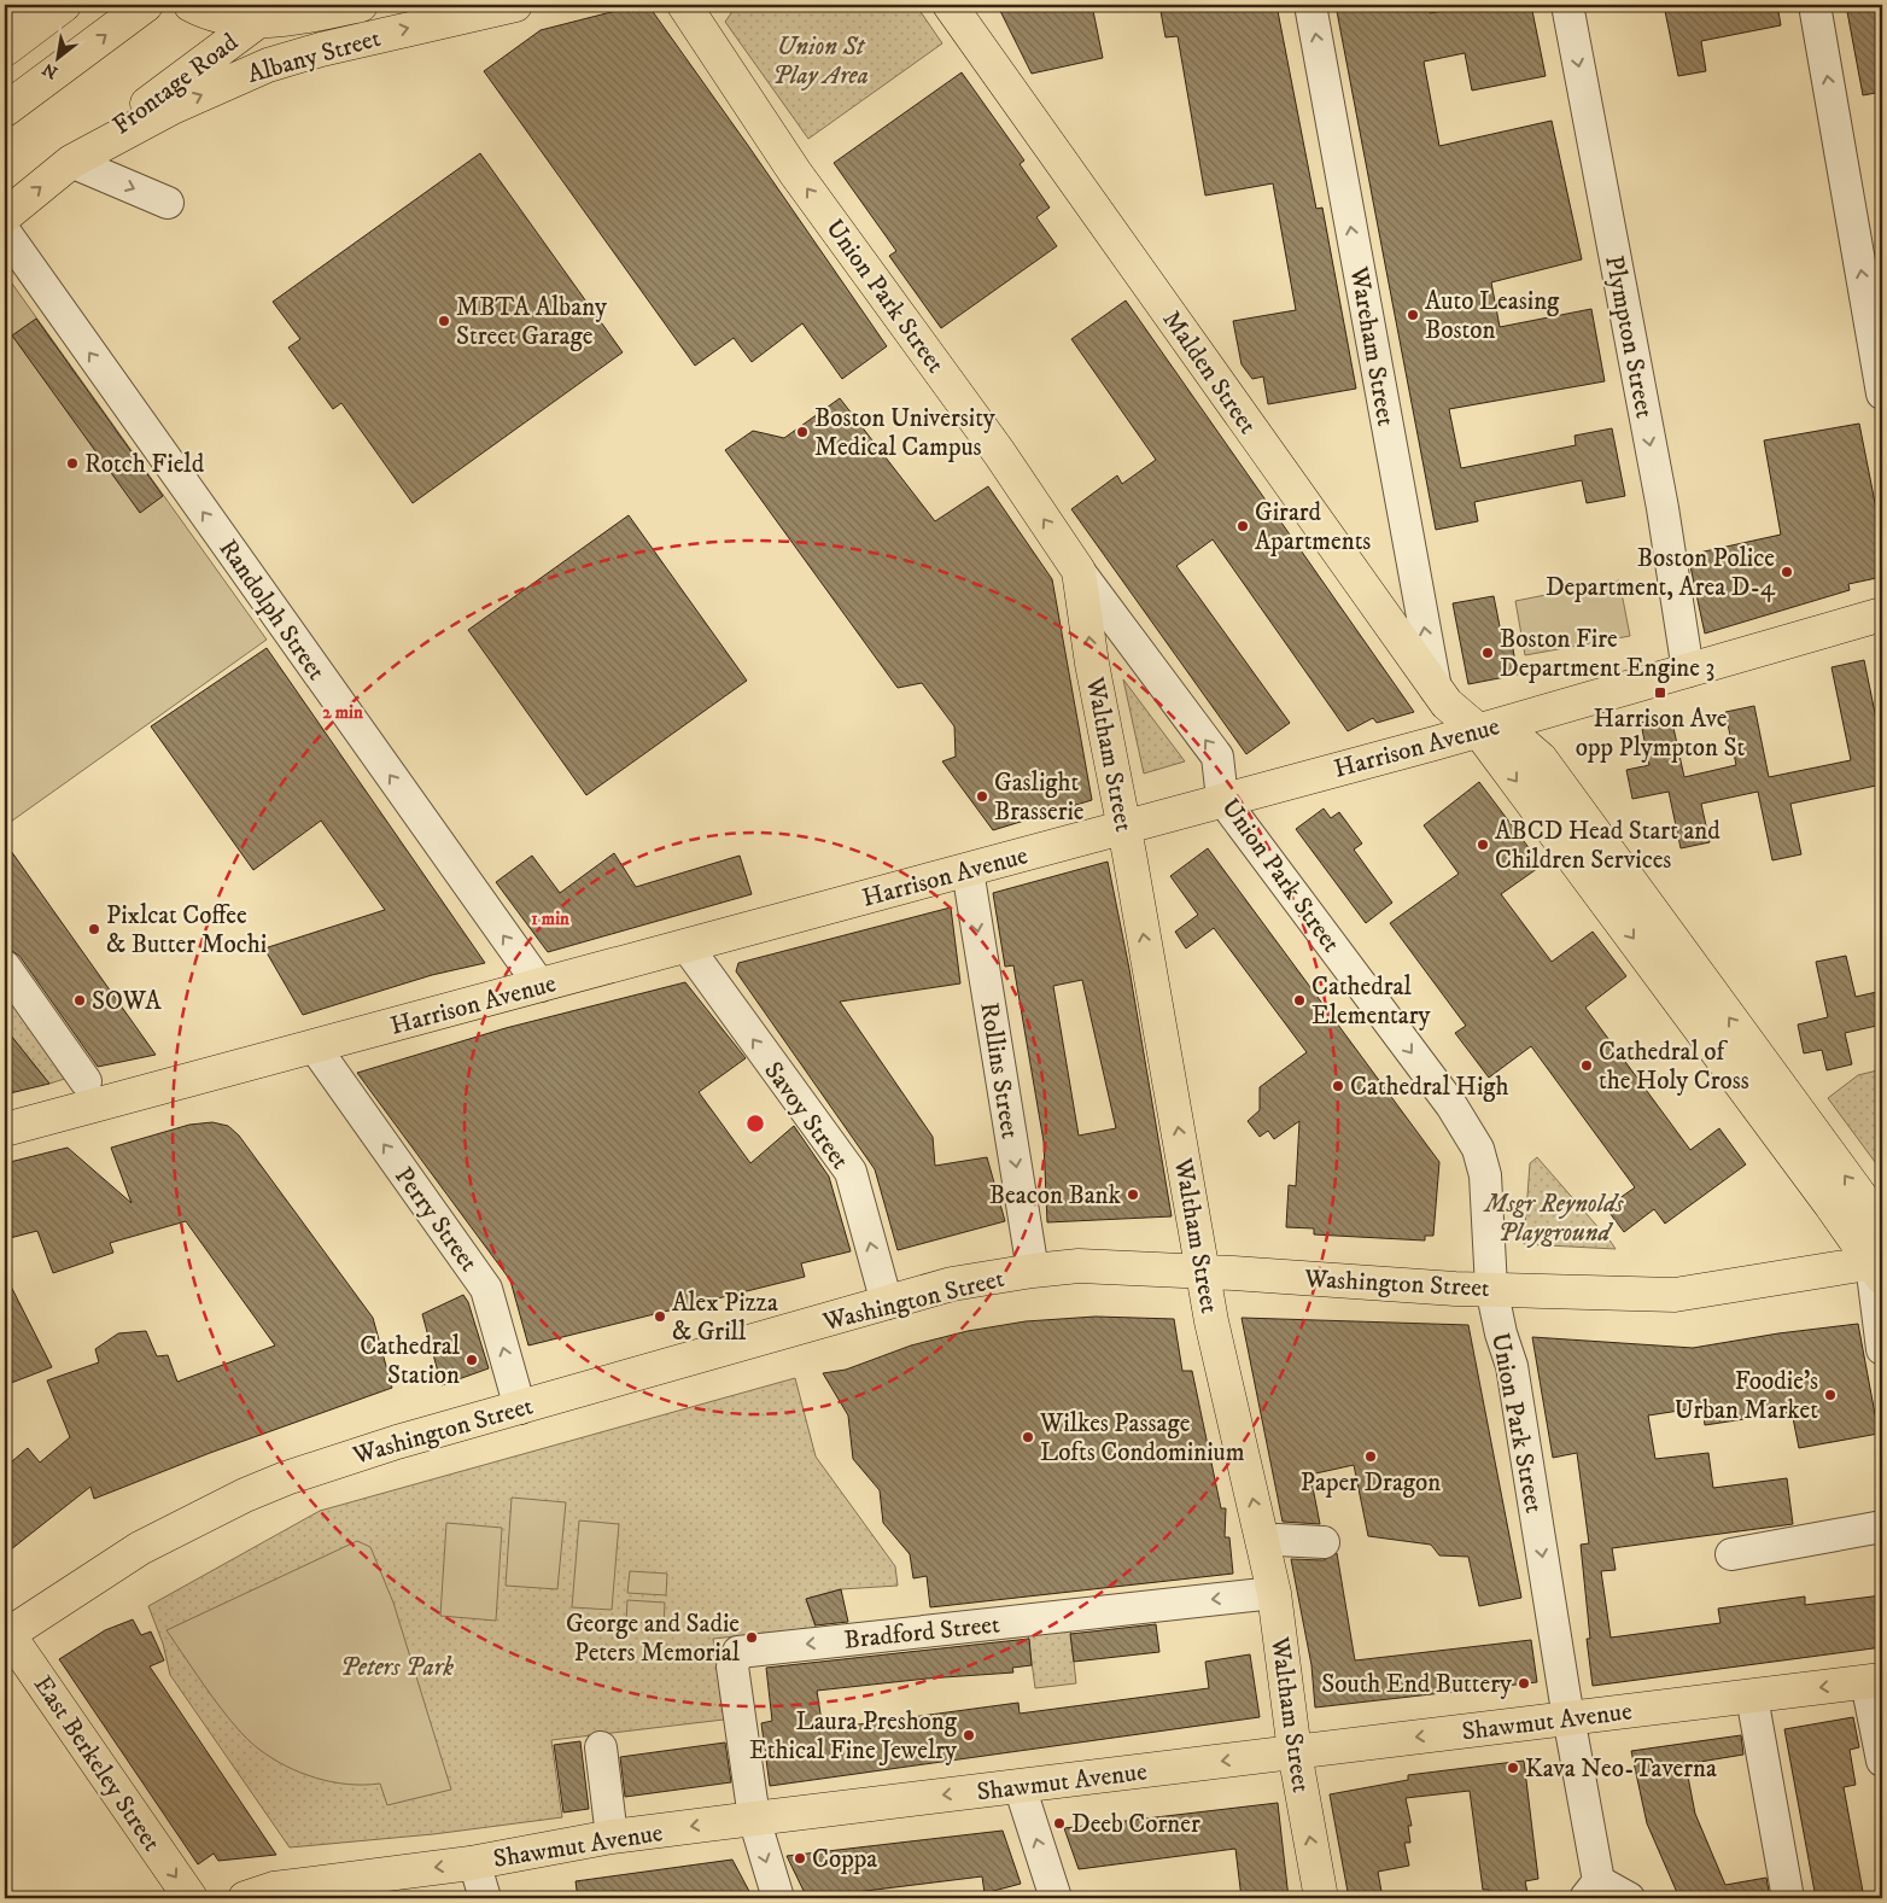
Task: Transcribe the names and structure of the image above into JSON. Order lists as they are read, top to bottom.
{
  "streets": {
    "main road": [
      "Albany Street",
      "Frontage Road",
      "Union Park Street",
      "Malden Street",
      "Harrison Avenue",
      "Waltham Street",
      "Washington Street",
      "Shawmut Avenue",
      "East Berkeley Street"
    ],
    "street": [
      "Plympton Street",
      "Wareham Street",
      "Randolph Street",
      "Rollins Street",
      "Savoy Street",
      "Perry Street",
      "Bradford Street"
    ]
  },
  "crossings": [
    ["Albany Street", "Frontage Road"],
    ["Union Park Street", "Harrison Avenue"],
    ["Union Park Street", "Waltham Street"],
    ["Union Park Street", "Washington Street"],
    ["Union Park Street", "Shawmut Avenue"],
    ["Plympton Street", "Harrison Avenue"],
    ["Wareham Street", "Malden Street"],
    ["Malden Street", "Harrison Avenue"],
    ["Randolph Street", "Harrison Avenue"],
    ["Harrison Avenue", "Waltham Street"],
    ["Harrison Avenue", "Rollins Street"],
    ["Harrison Avenue", "Savoy Street"],
    ["Harrison Avenue", "Perry Street"],
    ["Waltham Street", "Washington Street"],
    ["Waltham Street", "Bradford Street"],
    ["Waltham Street", "Shawmut Avenue"],
    ["Rollins Street", "Washington Street"],
    ["Savoy Street", "Washington Street"],
    ["Perry Street", "Washington Street"],
    ["Washington Street", "East Berkeley Street"],
    ["Bradford Street", "Shawmut Avenue"]
  ],
  "one_way": [
    "Wareham Street",
    "Randolph Street",
    "Waltham Street",
    "Rollins Street",
    "Savoy Street",
    "Perry Street",
    "Bradford Street",
    "Shawmut Avenue",
    "East Berkeley Street"
  ],
  "parks": ["Union St Play Area", "Msgr Reynolds Playground", "Peters Park"],
  "places": {
    "other": [
      "Auto Leasing Boston",
      "MBTA Albany Street Garage",
      "Boston University Medical Campus",
      "Rotch Field",
      "Girard Apartments",
      "Boston Police Department, Area D-4",
      "Boston Fire Department Engine 3",
      "Gaslight Brasserie",
      "ABCD Head Start and Children Services",
      "Pixlcat Coffee & Butter Mochi",
      "SOWA",
      "Cathedral Elementary",
      "Cathedral of the Holy Cross",
      "Cathedral High",
      "Beacon Bank",
      "Alex Pizza & Grill",
      "Cathedral Station",
      "Foodie's Urban Market",
      "Wilkes Passage Lofts Condominium",
      "Paper Dragon",
      "George and Sadie Peters Memorial",
      "South End Buttery",
      "Laura Preshong Ethical Fine Jewelry",
      "Kava Neo-Taverna",
      "Deeb Corner",
      "Coppa"
    ],
    "transit": ["Harrison Ave opp Plympton St"]
  },
  "north": "bottom left",
  "rings": ["2 min", "1 min"]
}
